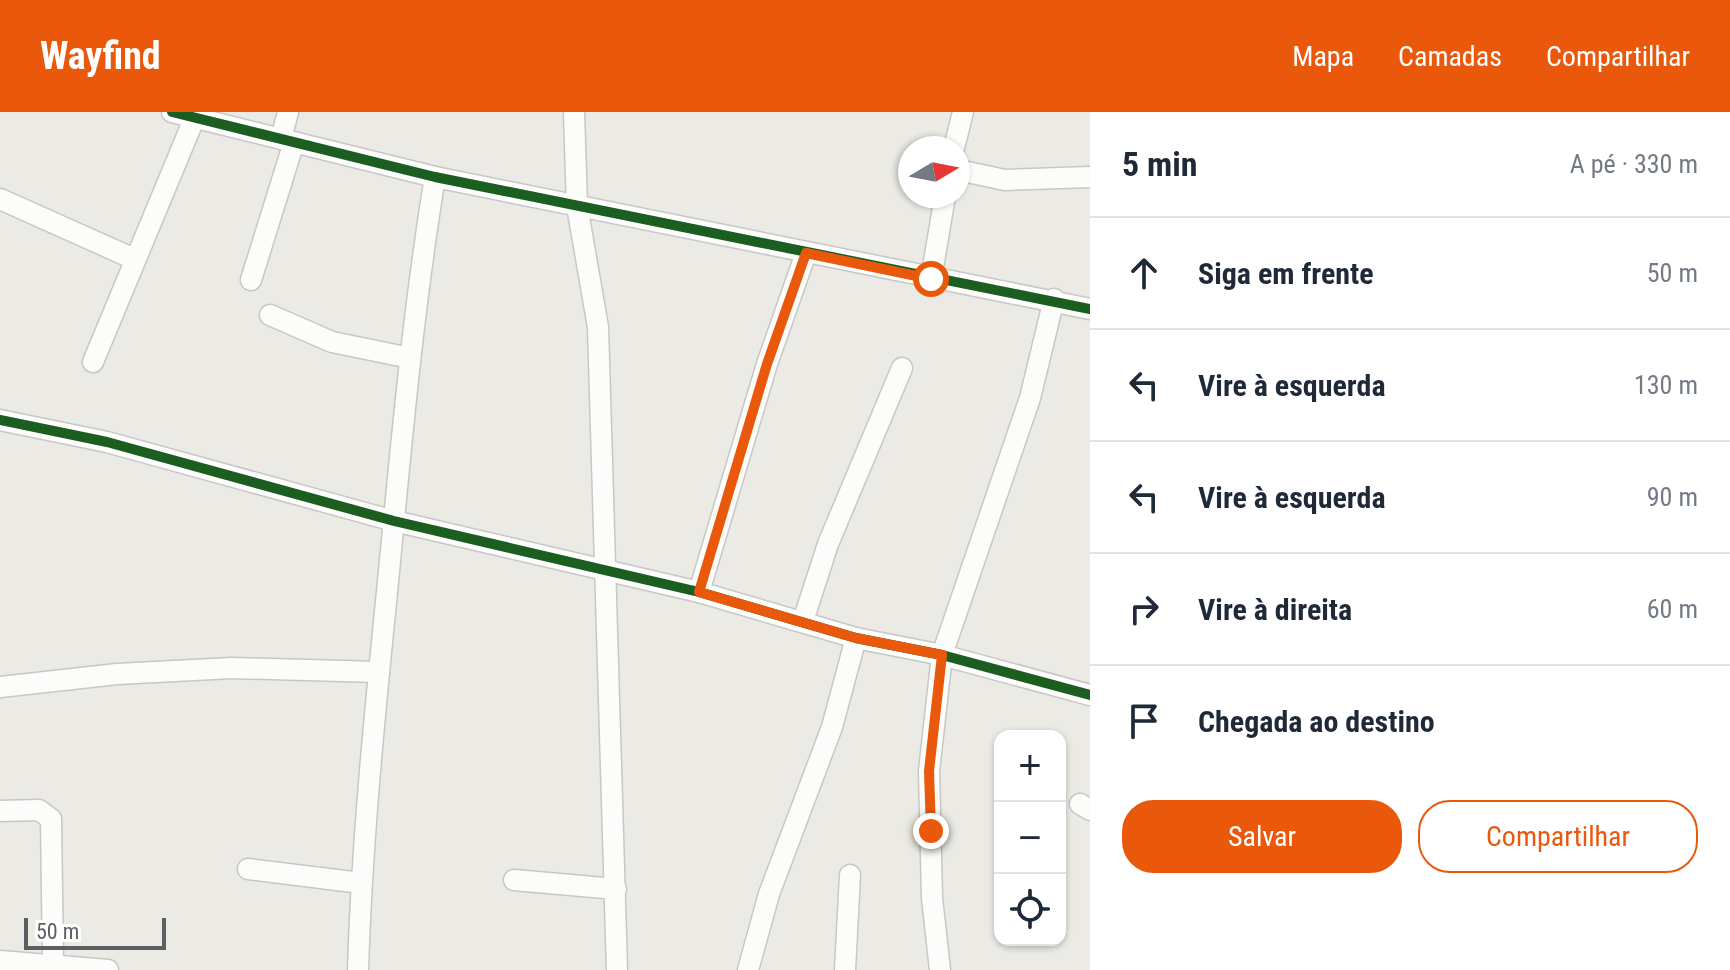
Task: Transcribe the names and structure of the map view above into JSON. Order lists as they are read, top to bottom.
{
  "scale_bar": "50 m",
  "north": "right",
  "page": {
    "header": "Wayfind",
    "nav": ["Mapa", "Camadas", "Compartilhar"],
    "heading": ["5 min", "A pé · 330 m"],
    "list": [
      ["Siga em frente", "50 m"],
      ["Vire à esquerda", "130 m"],
      ["Vire à esquerda", "90 m"],
      ["Vire à direita", "60 m"],
      "Chegada ao destino"
    ],
    "map_buttons": ["+", "−"],
    "buttons": ["Salvar", "Compartilhar"],
    "scale": "50 m"
  }
}
